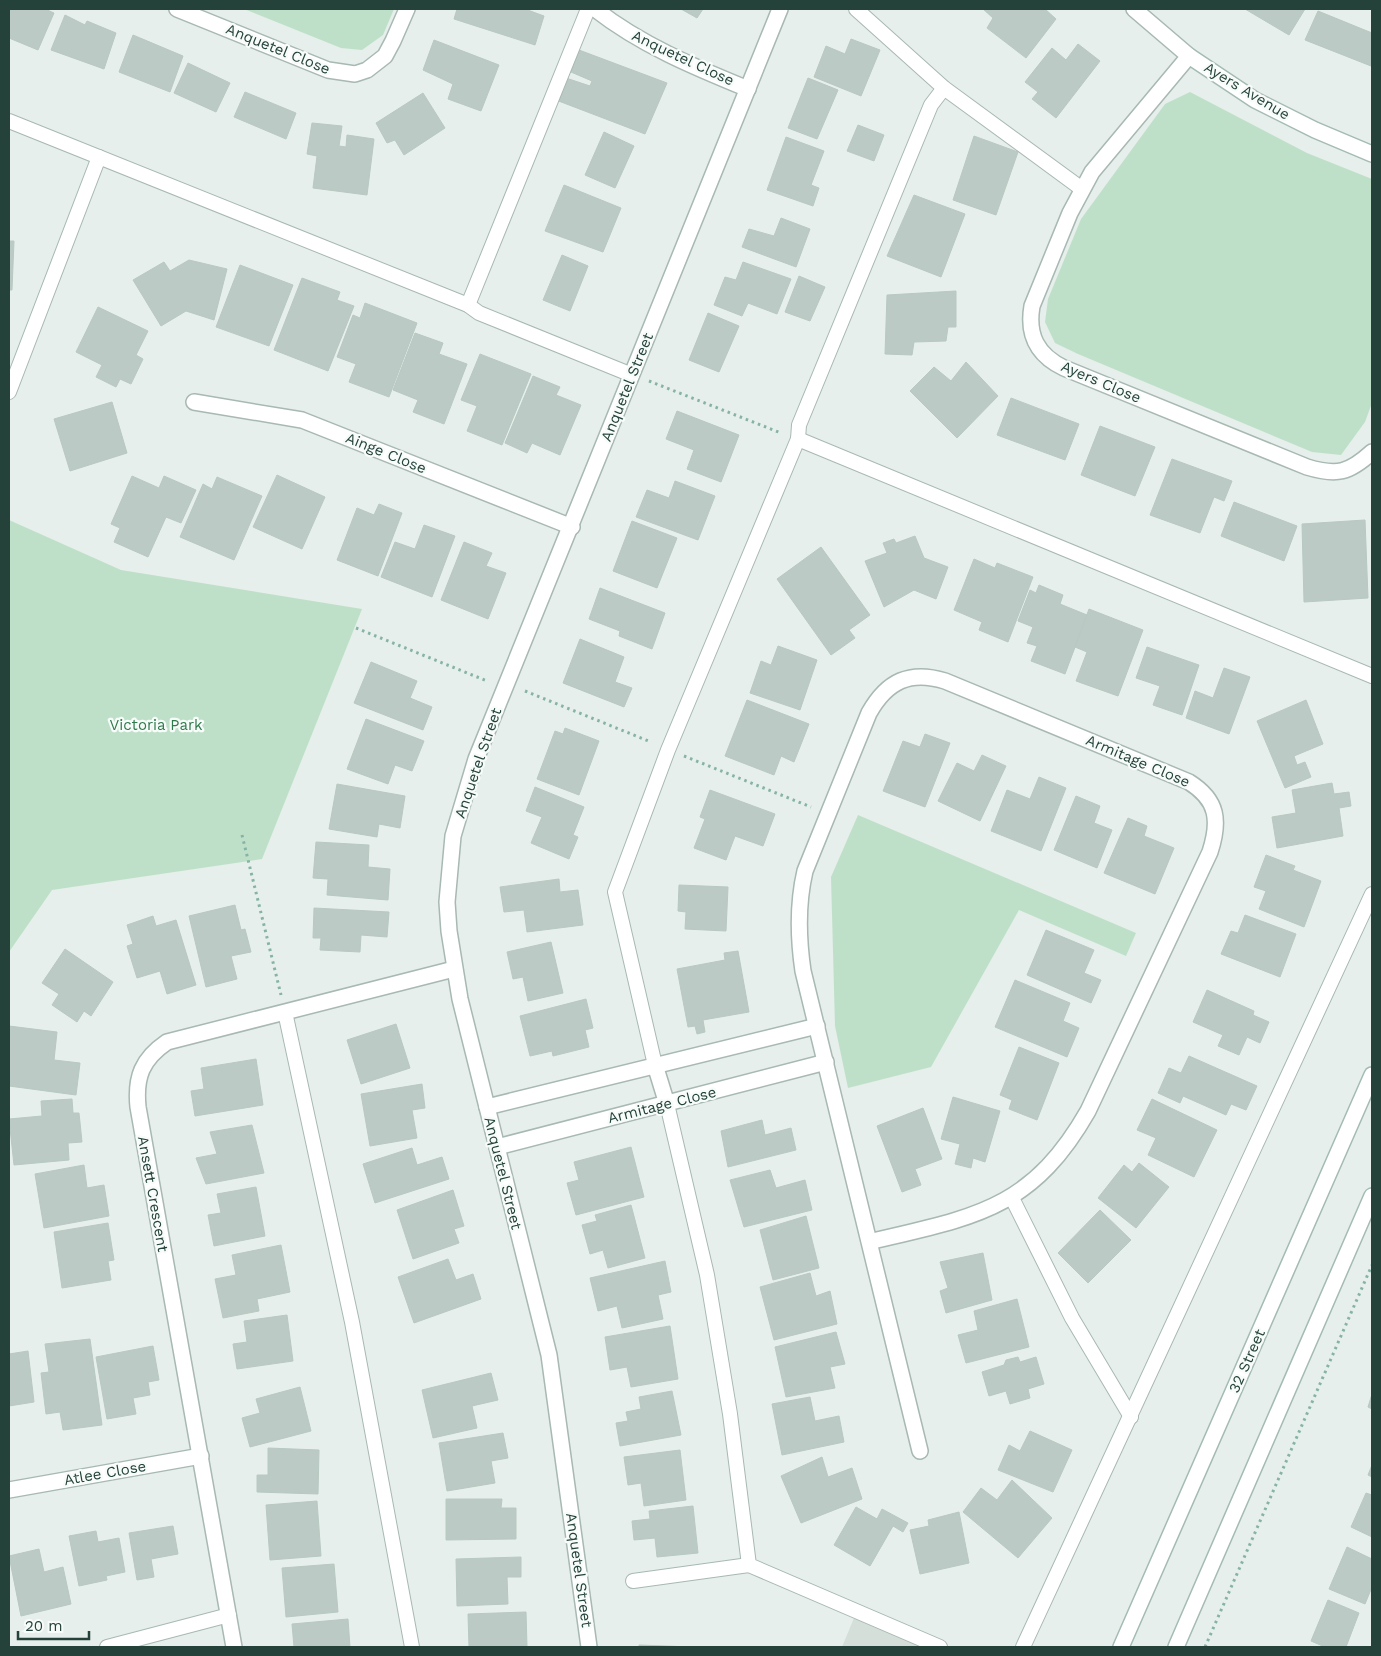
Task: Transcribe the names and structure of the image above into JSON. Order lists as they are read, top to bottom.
{
  "streets": {
    "street": [
      "Anquetel Close",
      "Ayers Avenue",
      "Ayers Close",
      "Anquetel Street",
      "Ainge Close",
      "Armitage Close",
      "Ansett Crescent",
      "32 Street",
      "Atlee Close"
    ]
  },
  "crossings": [
    ["Anquetel Close", "Anquetel Street"],
    ["Ayers Avenue", "Ayers Close"],
    ["Anquetel Street", "Ainge Close"],
    ["Anquetel Street", "Armitage Close"],
    ["Anquetel Street", "Ansett Crescent"],
    ["Ansett Crescent", "Atlee Close"]
  ],
  "parks": ["Victoria Park"],
  "scale_bar": "20 m"
}
